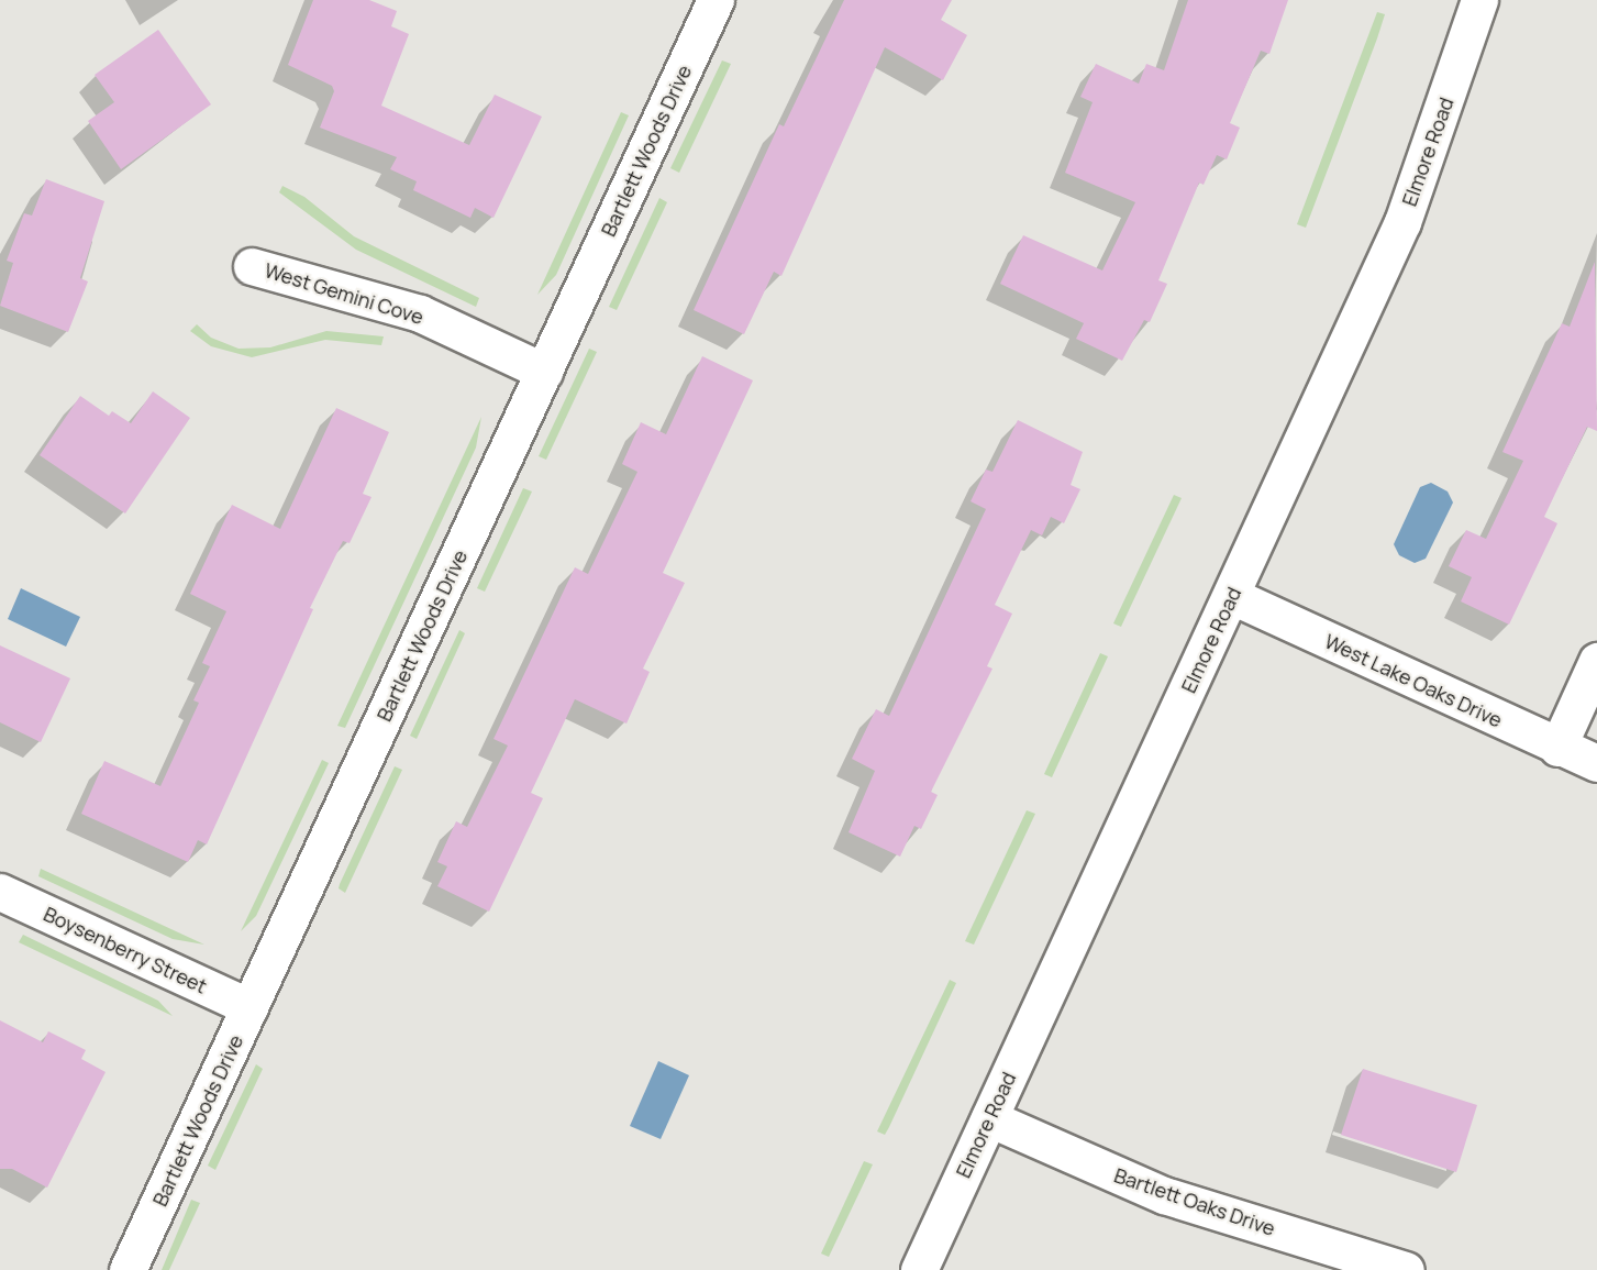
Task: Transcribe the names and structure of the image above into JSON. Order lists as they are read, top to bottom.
{
  "streets": {
    "street": [
      "Bartlett Woods Drive",
      "Elmore Road",
      "West Gemini Cove",
      "West Lake Oaks Drive",
      "Boysenberry Street",
      "Bartlett Oaks Drive"
    ]
  },
  "crossings": [
    ["Bartlett Woods Drive", "West Gemini Cove"],
    ["Bartlett Woods Drive", "Boysenberry Street"],
    ["Elmore Road", "West Lake Oaks Drive"],
    ["Elmore Road", "Bartlett Oaks Drive"]
  ]
}
